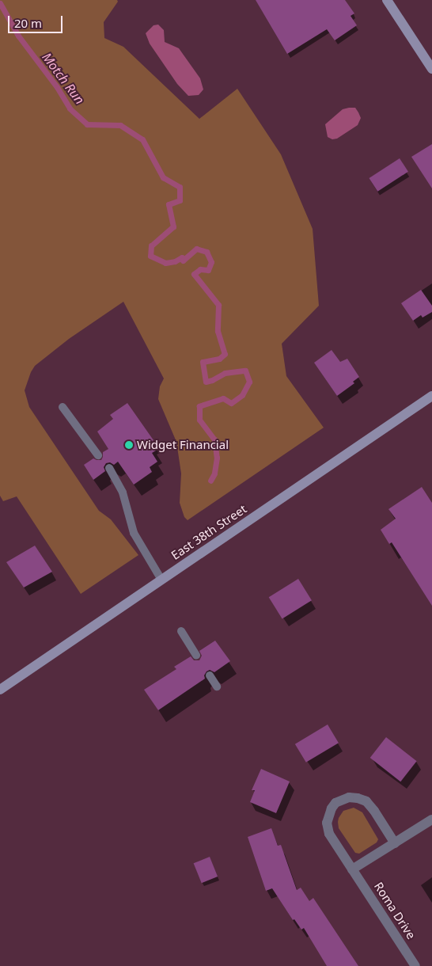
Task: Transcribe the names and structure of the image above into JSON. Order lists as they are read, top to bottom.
{
  "streets": {
    "main road": ["East 38th Street"],
    "street": ["Roma Drive"]
  },
  "water": ["Motch Run"],
  "places": ["Widget Financial"],
  "scale_bar": "20 m"
}
